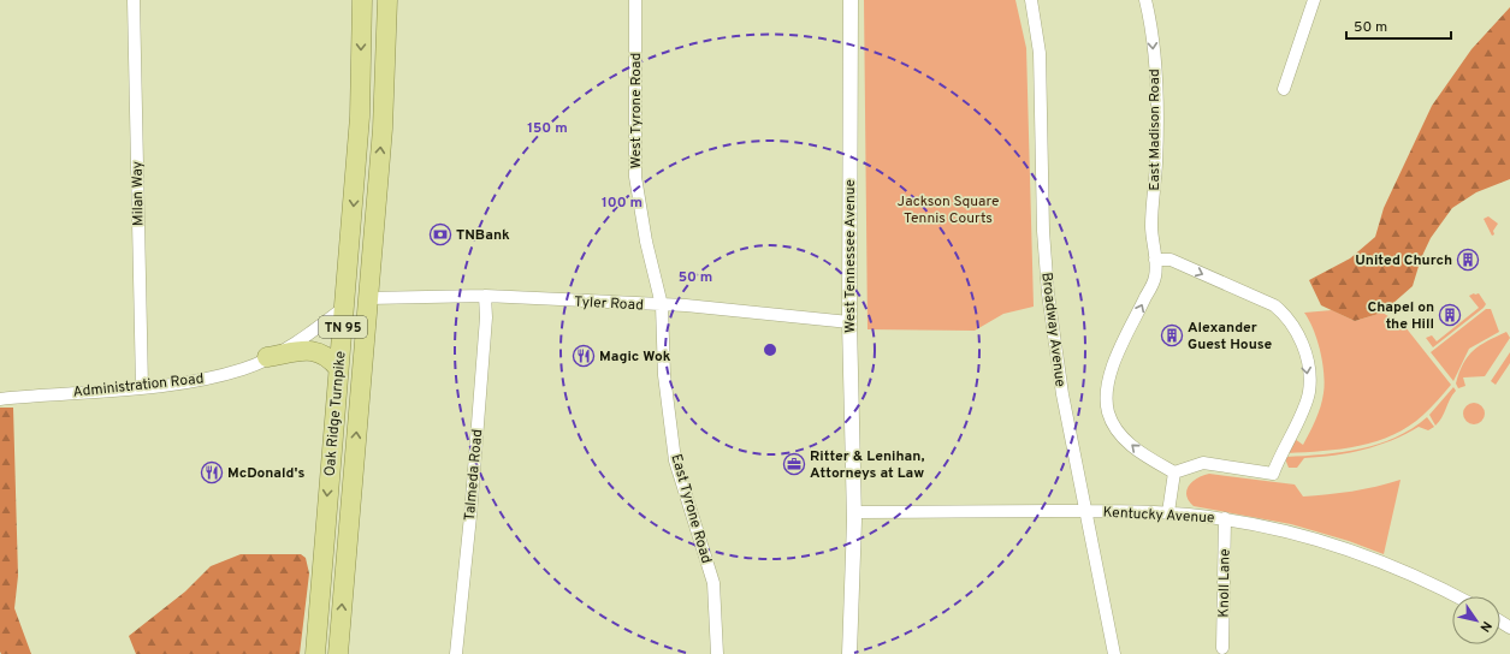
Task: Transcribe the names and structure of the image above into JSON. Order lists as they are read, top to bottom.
{
  "streets": {
    "highway": ["TN 95", "Oak Ridge Turnpike"],
    "street": [
      "West Tyrone Road",
      "East Madison Road",
      "Milan Way",
      "West Tennessee Avenue",
      "Tyler Road",
      "Broadway Avenue",
      "Administration Road",
      "Talmeda Road",
      "East Tyrone Road",
      "Kentucky Avenue",
      "Knoll Lane"
    ]
  },
  "crossings": [
    ["West Tyrone Road", "Tyler Road"],
    ["West Tyrone Road", "East Tyrone Road"],
    ["Milan Way", "Administration Road"],
    ["West Tennessee Avenue", "Tyler Road"],
    ["West Tennessee Avenue", "Kentucky Avenue"],
    ["Tyler Road", "Oak Ridge Turnpike"],
    ["Tyler Road", "Talmeda Road"],
    ["Tyler Road", "East Tyrone Road"],
    ["Broadway Avenue", "Kentucky Avenue"],
    ["Administration Road", "Oak Ridge Turnpike"],
    ["Kentucky Avenue", "Knoll Lane"]
  ],
  "parks": ["Jackson Square Tennis Courts"],
  "places": {
    "bank": ["TNBank"],
    "building": ["United Church", "Chapel on the Hill", "Alexander Guest House"],
    "restaurant": ["Magic Wok", "McDonald's"],
    "office": ["Ritter & Lenihan, Attorneys at Law"]
  },
  "scale_bar": "50 m",
  "north": "bottom right",
  "rings": ["150 m", "100 m", "50 m"]
}
